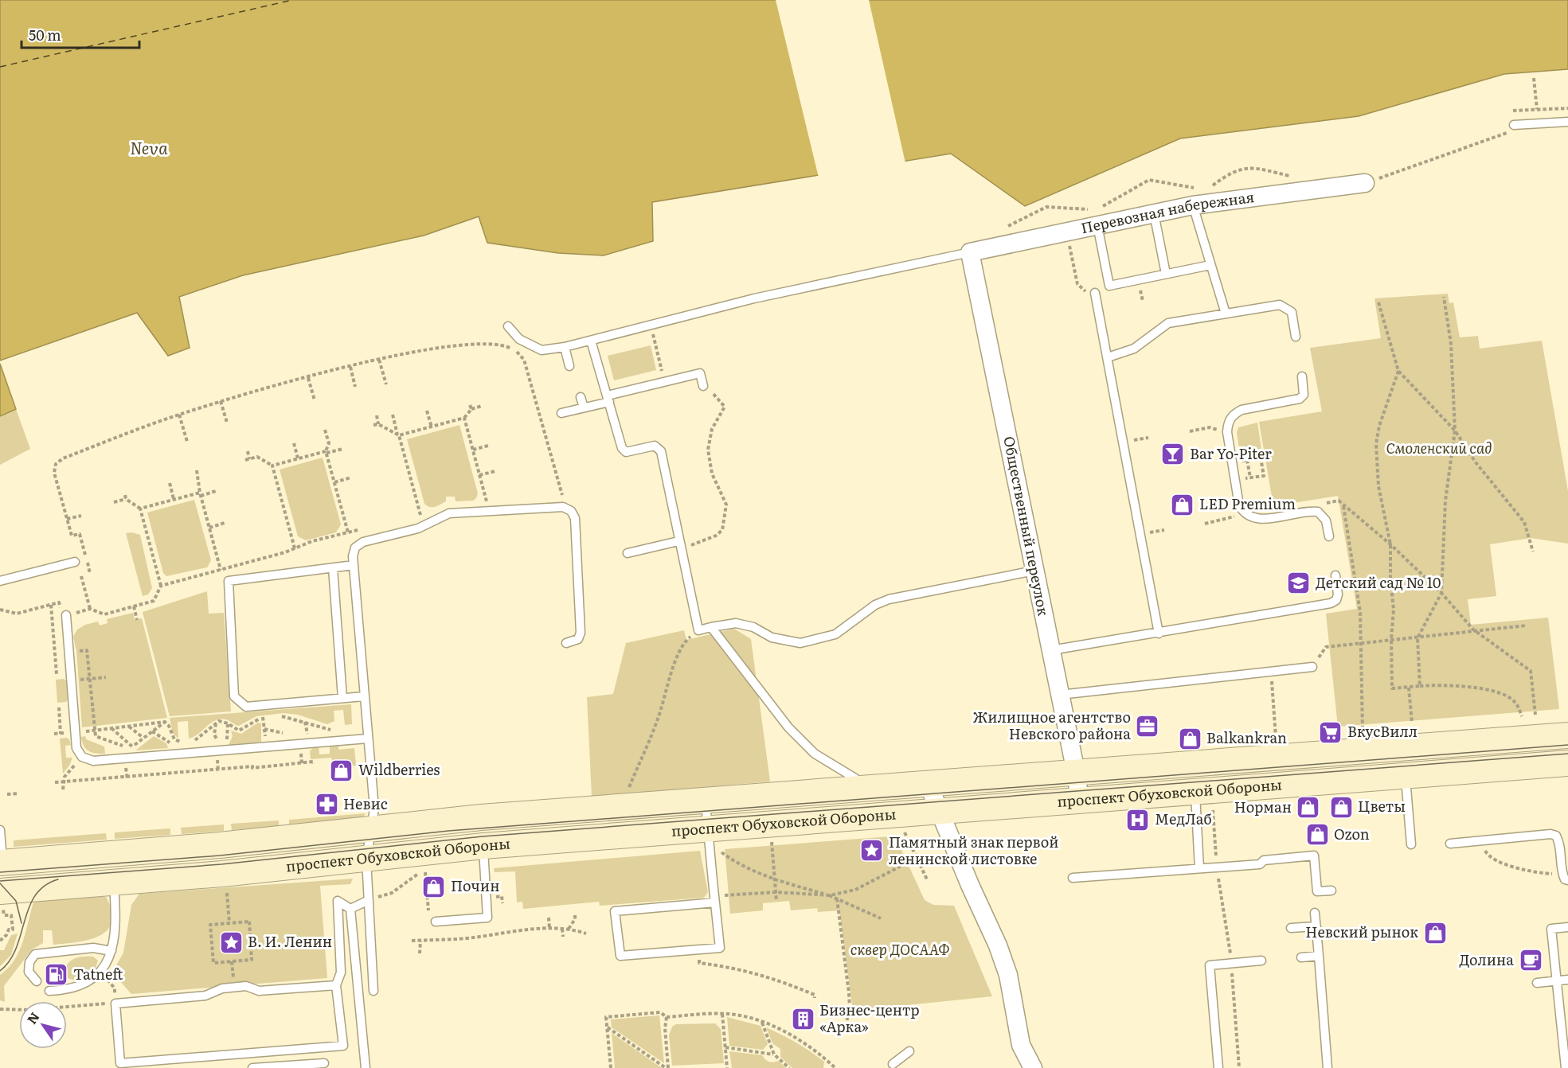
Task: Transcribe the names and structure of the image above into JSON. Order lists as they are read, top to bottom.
{
  "streets": {
    "main road": ["проспект Обуховской Обороны"],
    "street": ["Перевозная набережная", "Общественный переулок"]
  },
  "crossings": [
    ["Перевозная набережная", "Общественный переулок"],
    ["Общественный переулок", "проспект Обуховской Обороны"]
  ],
  "water": ["Neva"],
  "parks": ["Смоленский сад", "сквер ДОСААФ"],
  "places": {
    "bar": ["Bar Yo-Piter"],
    "shop": [
      "LED Premium",
      "Balkankran",
      "Wildberries",
      "Цветы",
      "Норман",
      "Ozon",
      "Почин",
      "Невский рынок"
    ],
    "school or university": ["Детский сад № 10"],
    "office": ["Жилищное агентство Невского района"],
    "supermarket": ["ВкусВилл"],
    "pharmacy": ["Невис"],
    "hospital": ["МедЛаб"],
    "place": ["Памятный знак первой ленинской листовке", "В. И. Ленин"],
    "cafe": ["Долина"],
    "fuel station": ["Tatneft"],
    "building": ["Бизнес-центр «Арка»"]
  },
  "scale_bar": "50 m",
  "north": "top left"
}
